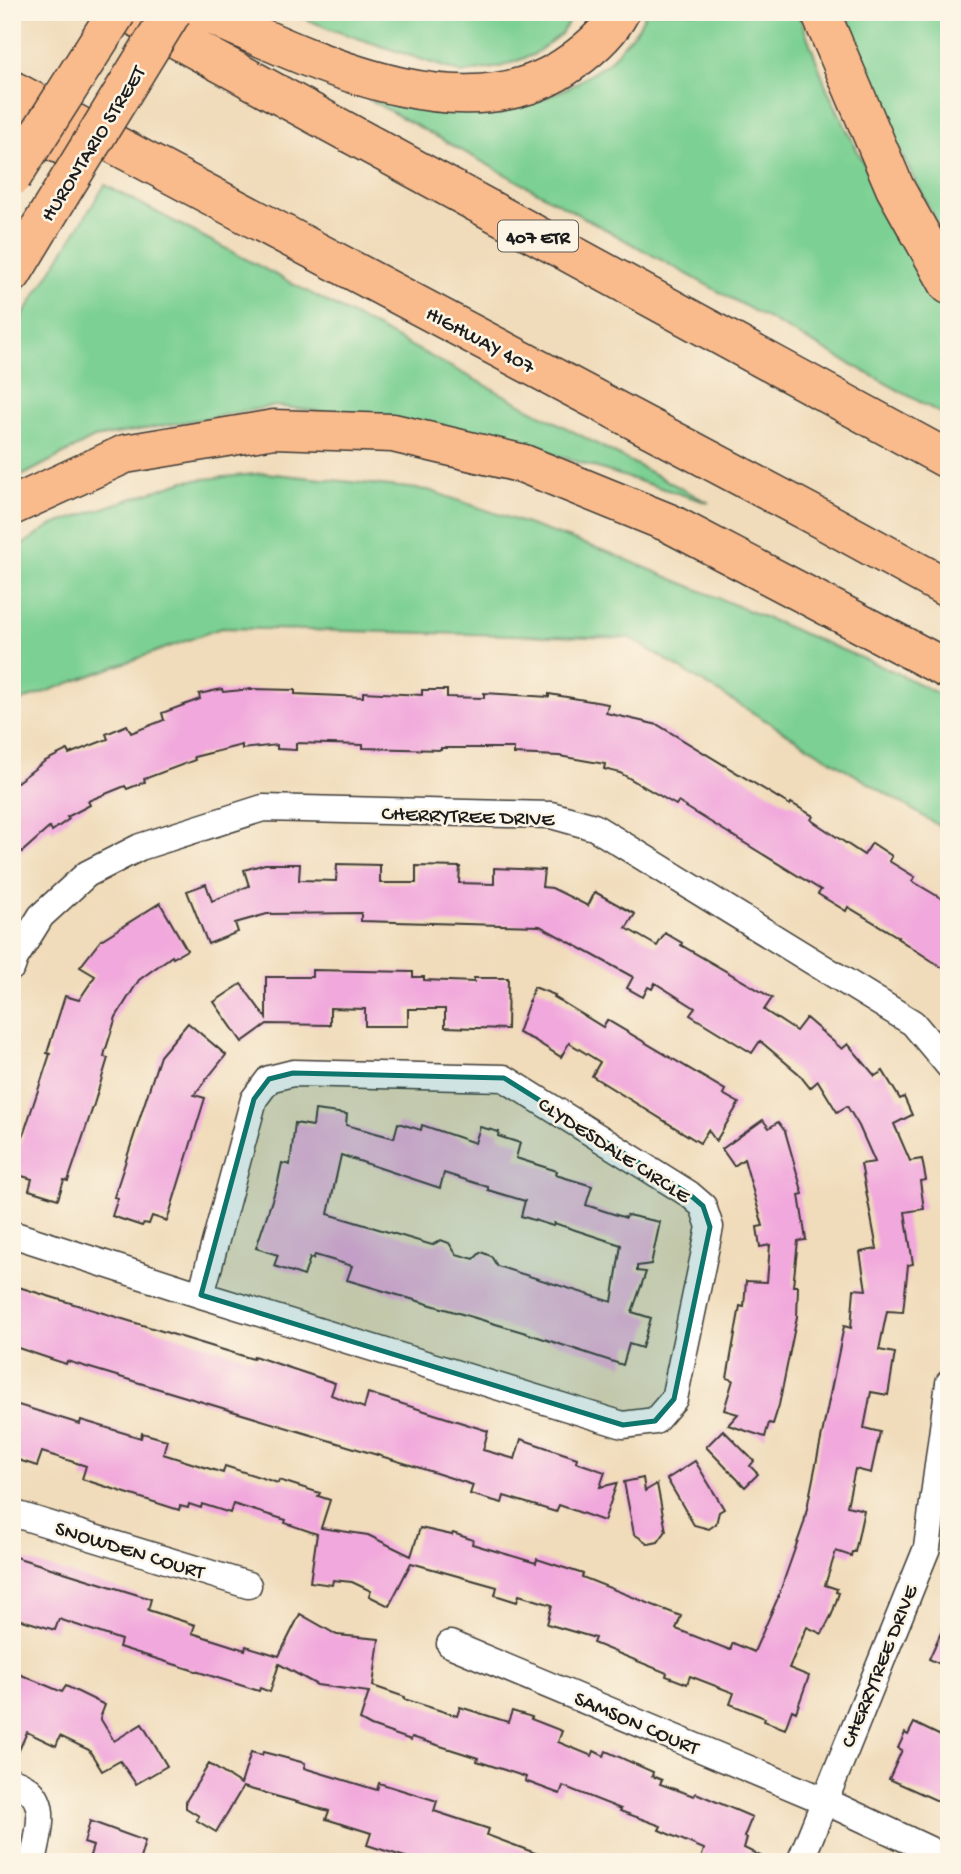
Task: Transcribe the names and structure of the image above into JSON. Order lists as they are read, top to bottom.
{
  "streets": {
    "main road": ["HURONTARIO STREET", "407 ETR", "HIGHWAY 407"],
    "street": [
      "CHERRYTREE DRIVE",
      "CLYDESDALE CIRCLE",
      "SNOWDEN COURT",
      "SAMSON COURT"
    ]
  },
  "crossings": [
    ["CHERRYTREE DRIVE", "SAMSON COURT"]
  ]
}
